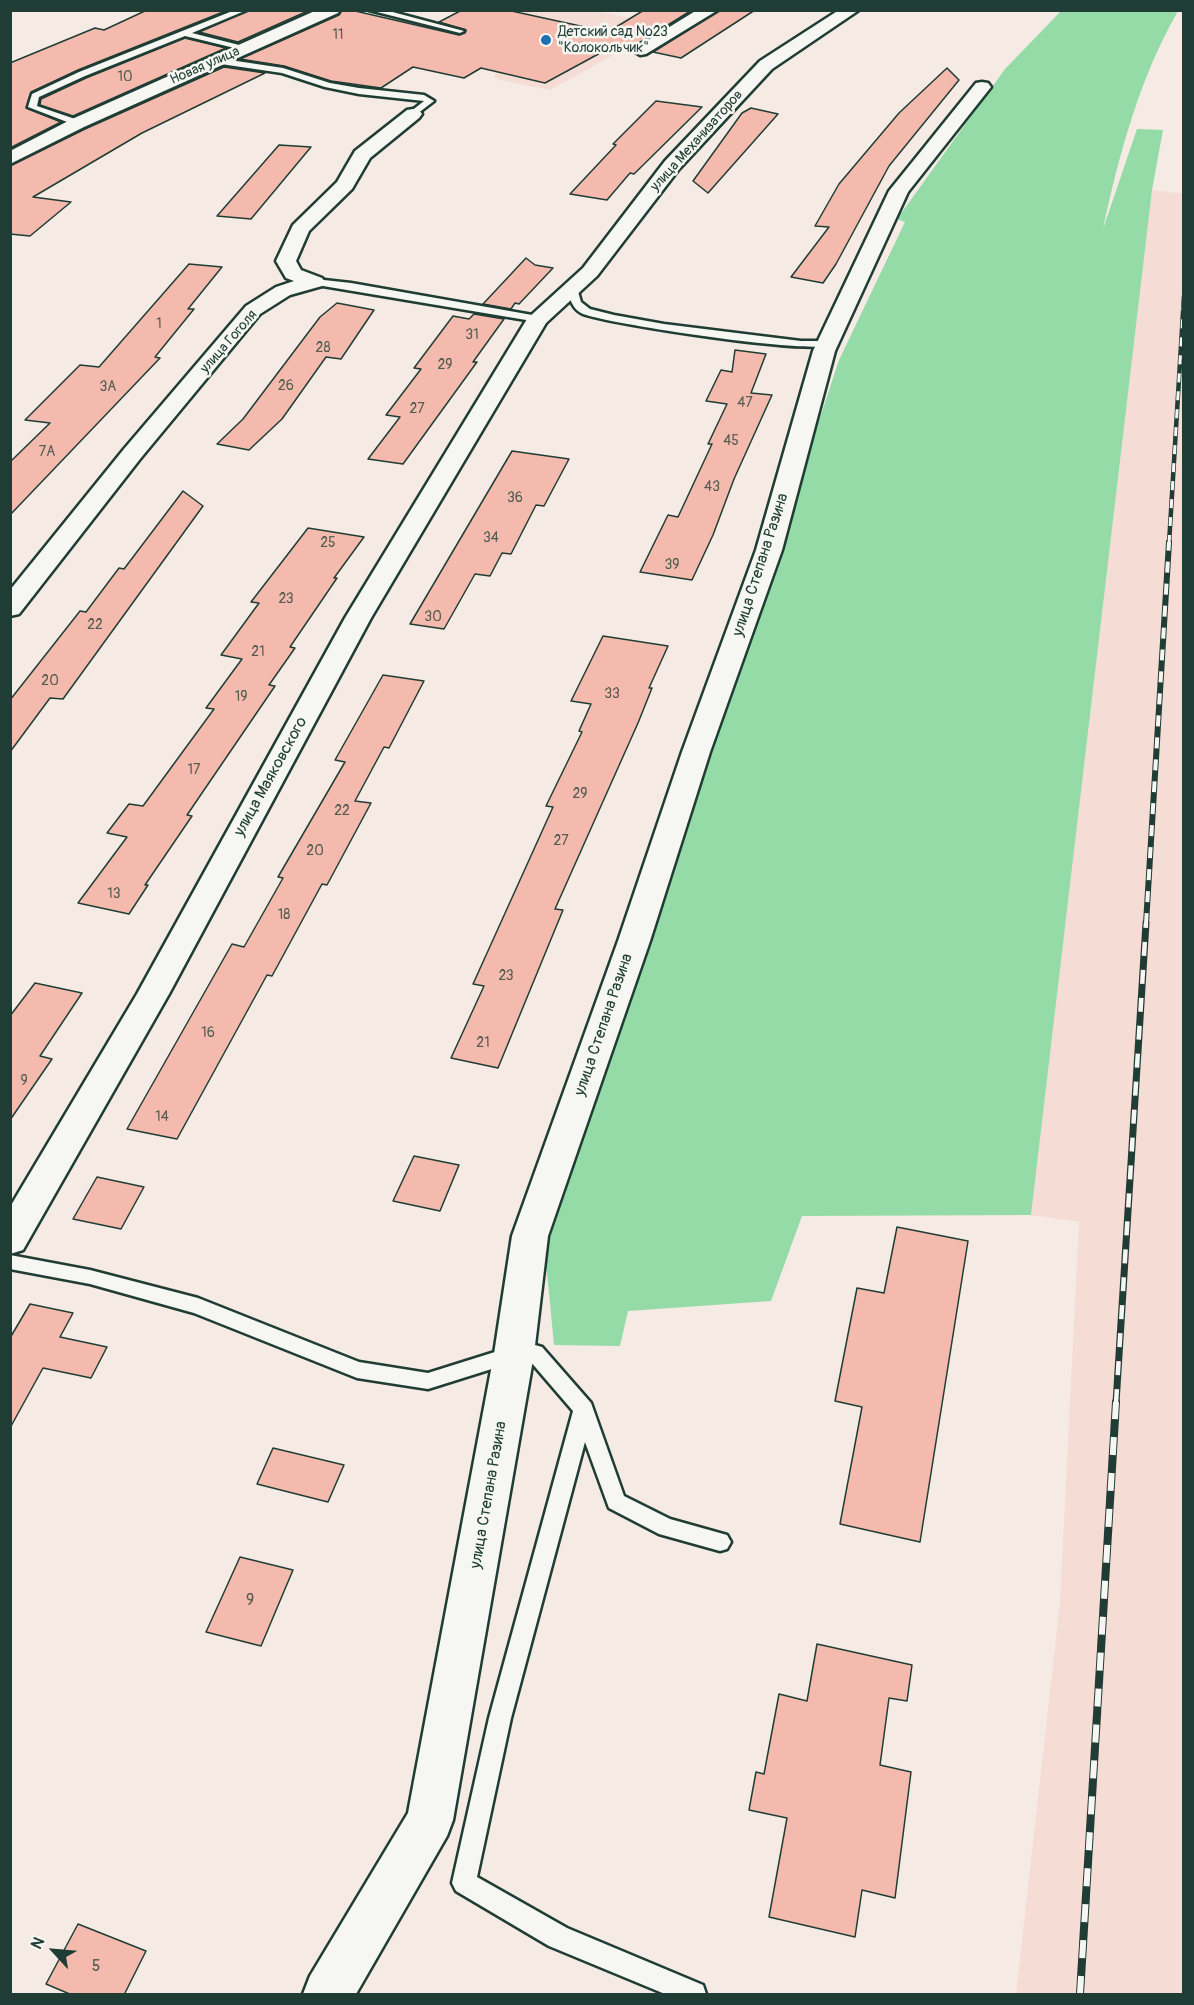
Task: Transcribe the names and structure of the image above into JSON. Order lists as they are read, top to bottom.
{
  "streets": {
    "street": [
      "Новая улица",
      "улица Механизаторов",
      "улица Гоголя",
      "улица Степана Разина",
      "улица Маяковского"
    ]
  },
  "crossings": [
    ["улица Механизаторов", "улица Маяковского"]
  ],
  "places": ["Детский сад №23 \"Колокольчик\""],
  "house_numbers": [
    "11",
    "10",
    "1",
    "31",
    "28",
    "29",
    "26",
    "3А",
    "47",
    "27",
    "45",
    "7А",
    "43",
    "36",
    "34",
    "25",
    "39",
    "23",
    "30",
    "22",
    "21",
    "20",
    "33",
    "19",
    "17",
    "29",
    "22",
    "27",
    "20",
    "13",
    "18",
    "23",
    "16",
    "21",
    "9",
    "14",
    "9",
    "5"
  ],
  "north": "top left"
}
